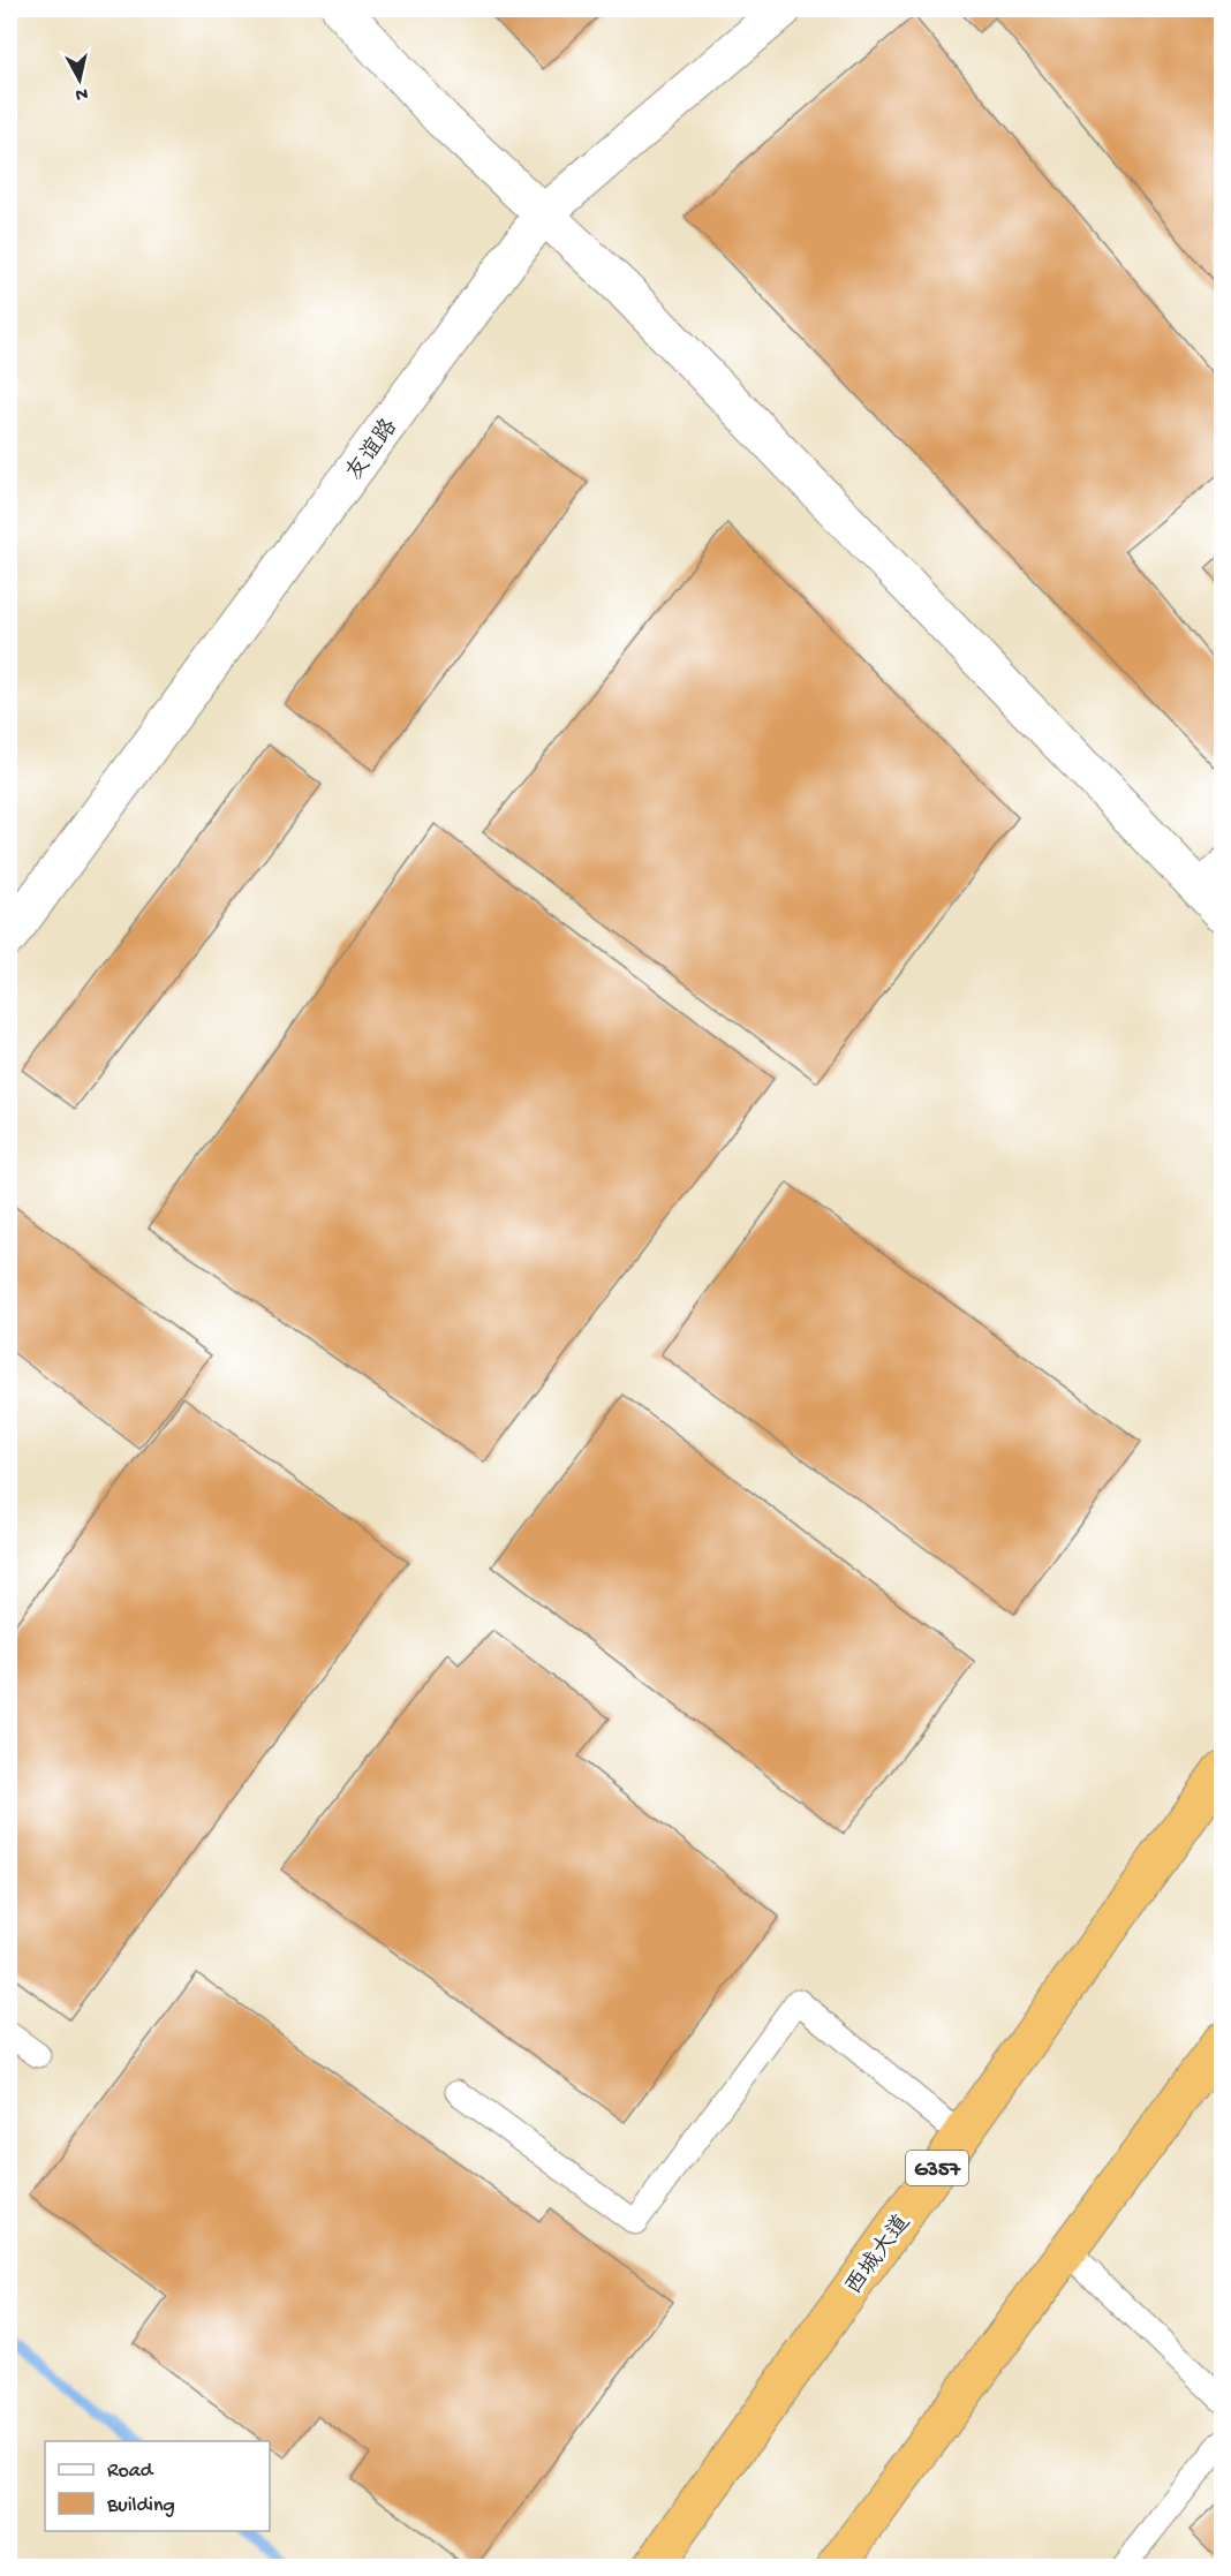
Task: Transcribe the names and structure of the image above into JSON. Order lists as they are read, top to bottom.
{
  "streets": {
    "highway": ["G357", "西城大道"],
    "street": ["友谊路"]
  },
  "legend": ["Road", "Building"],
  "north": "bottom"
}
